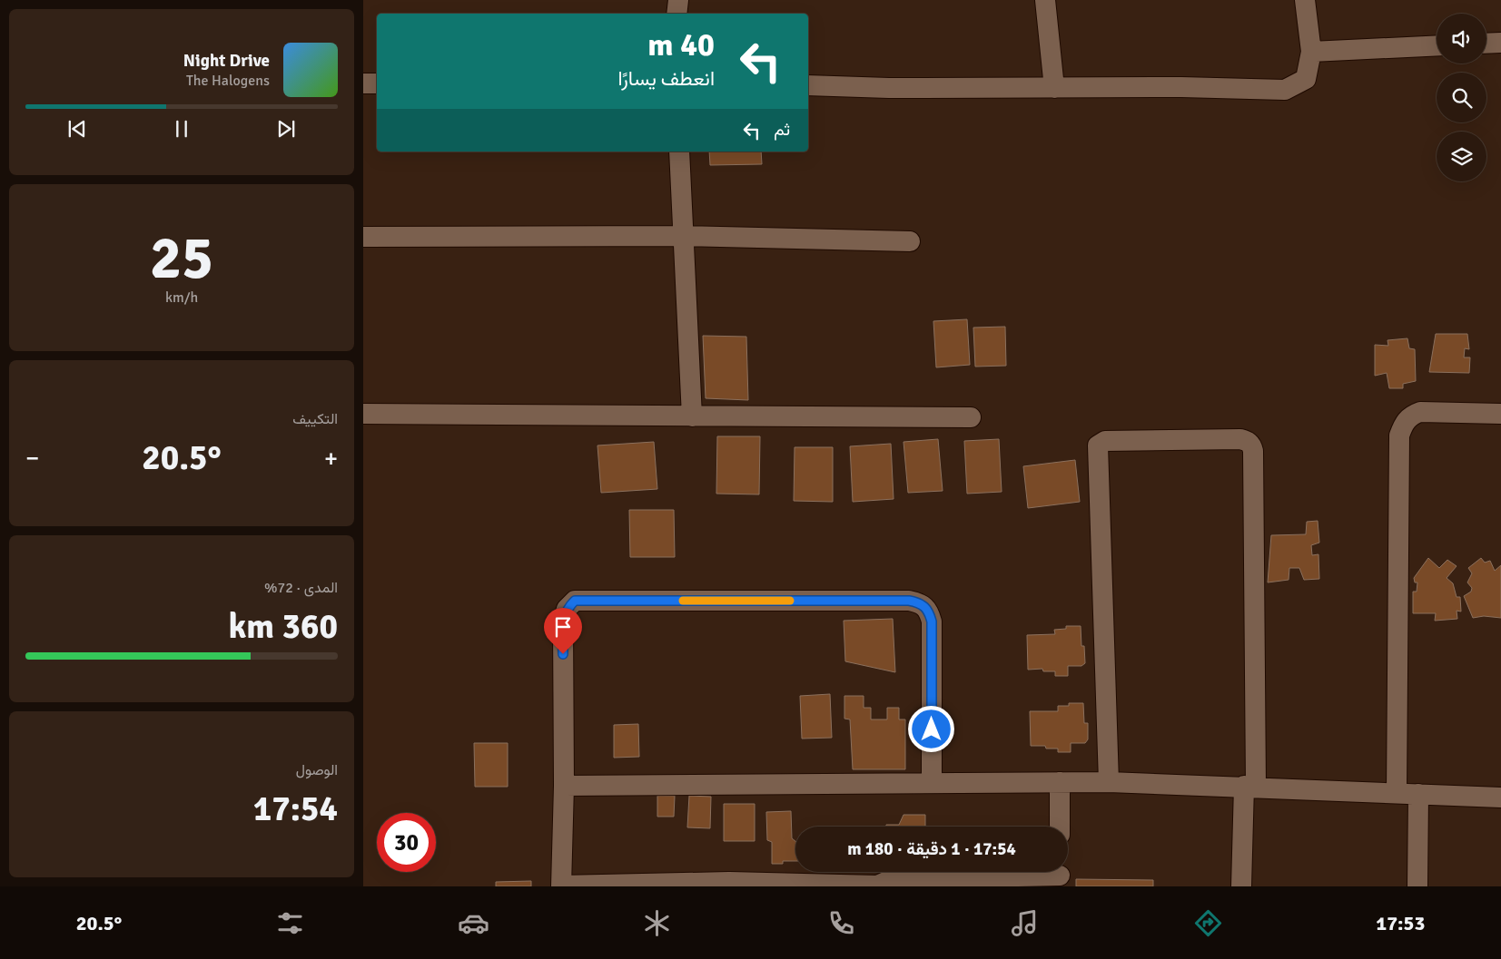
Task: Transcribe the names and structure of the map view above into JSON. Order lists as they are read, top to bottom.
{
  "page": {
    "turn": ["40 m", "انعطف يسارًا"],
    "song": ["Night Drive", "The Halogens"],
    "then": "ثم",
    "tile": [
      ["25", "km/h"],
      "التكييف",
      ["المدى · 72%", "360 km"],
      ["الوصول", "17:54"]
    ],
    "heat": ["−", "20.5°", "+"],
    "limit": "30",
    "trip": "17:54 · 1 دقيقة · 180 m",
    "tabs": ["17:53", "20.5°"]
  }
}
